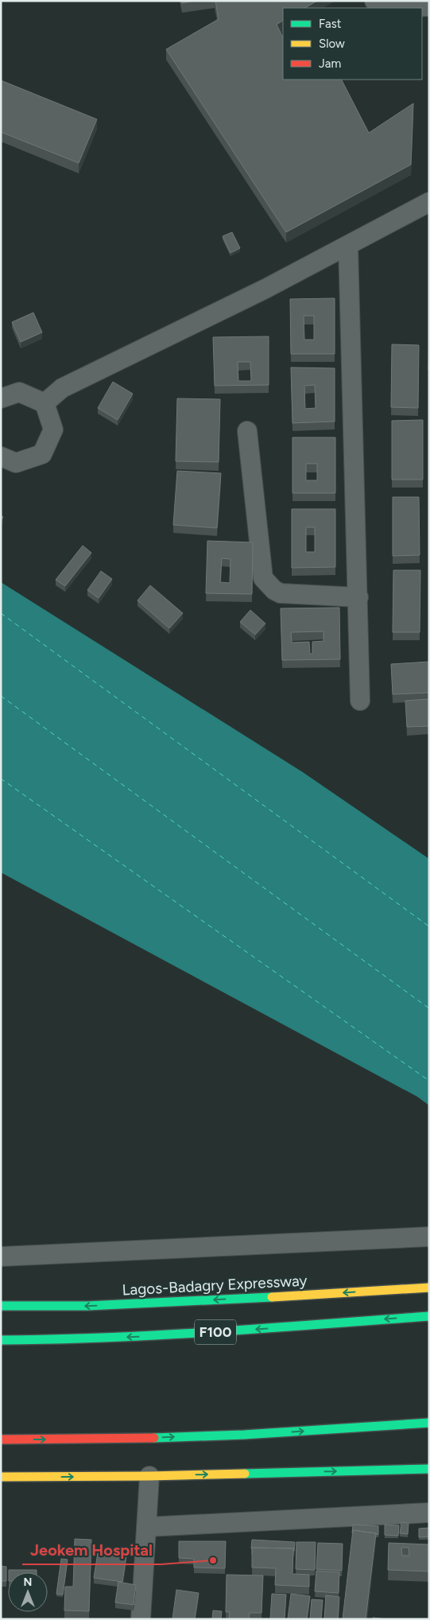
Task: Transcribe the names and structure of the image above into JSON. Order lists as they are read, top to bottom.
{
  "streets": {
    "main road": ["Lagos-Badagry Expressway", "F100"]
  },
  "places": ["Jeokem Hospital"],
  "legend": ["Fast", "Slow", "Jam"],
  "north": "top"
}
